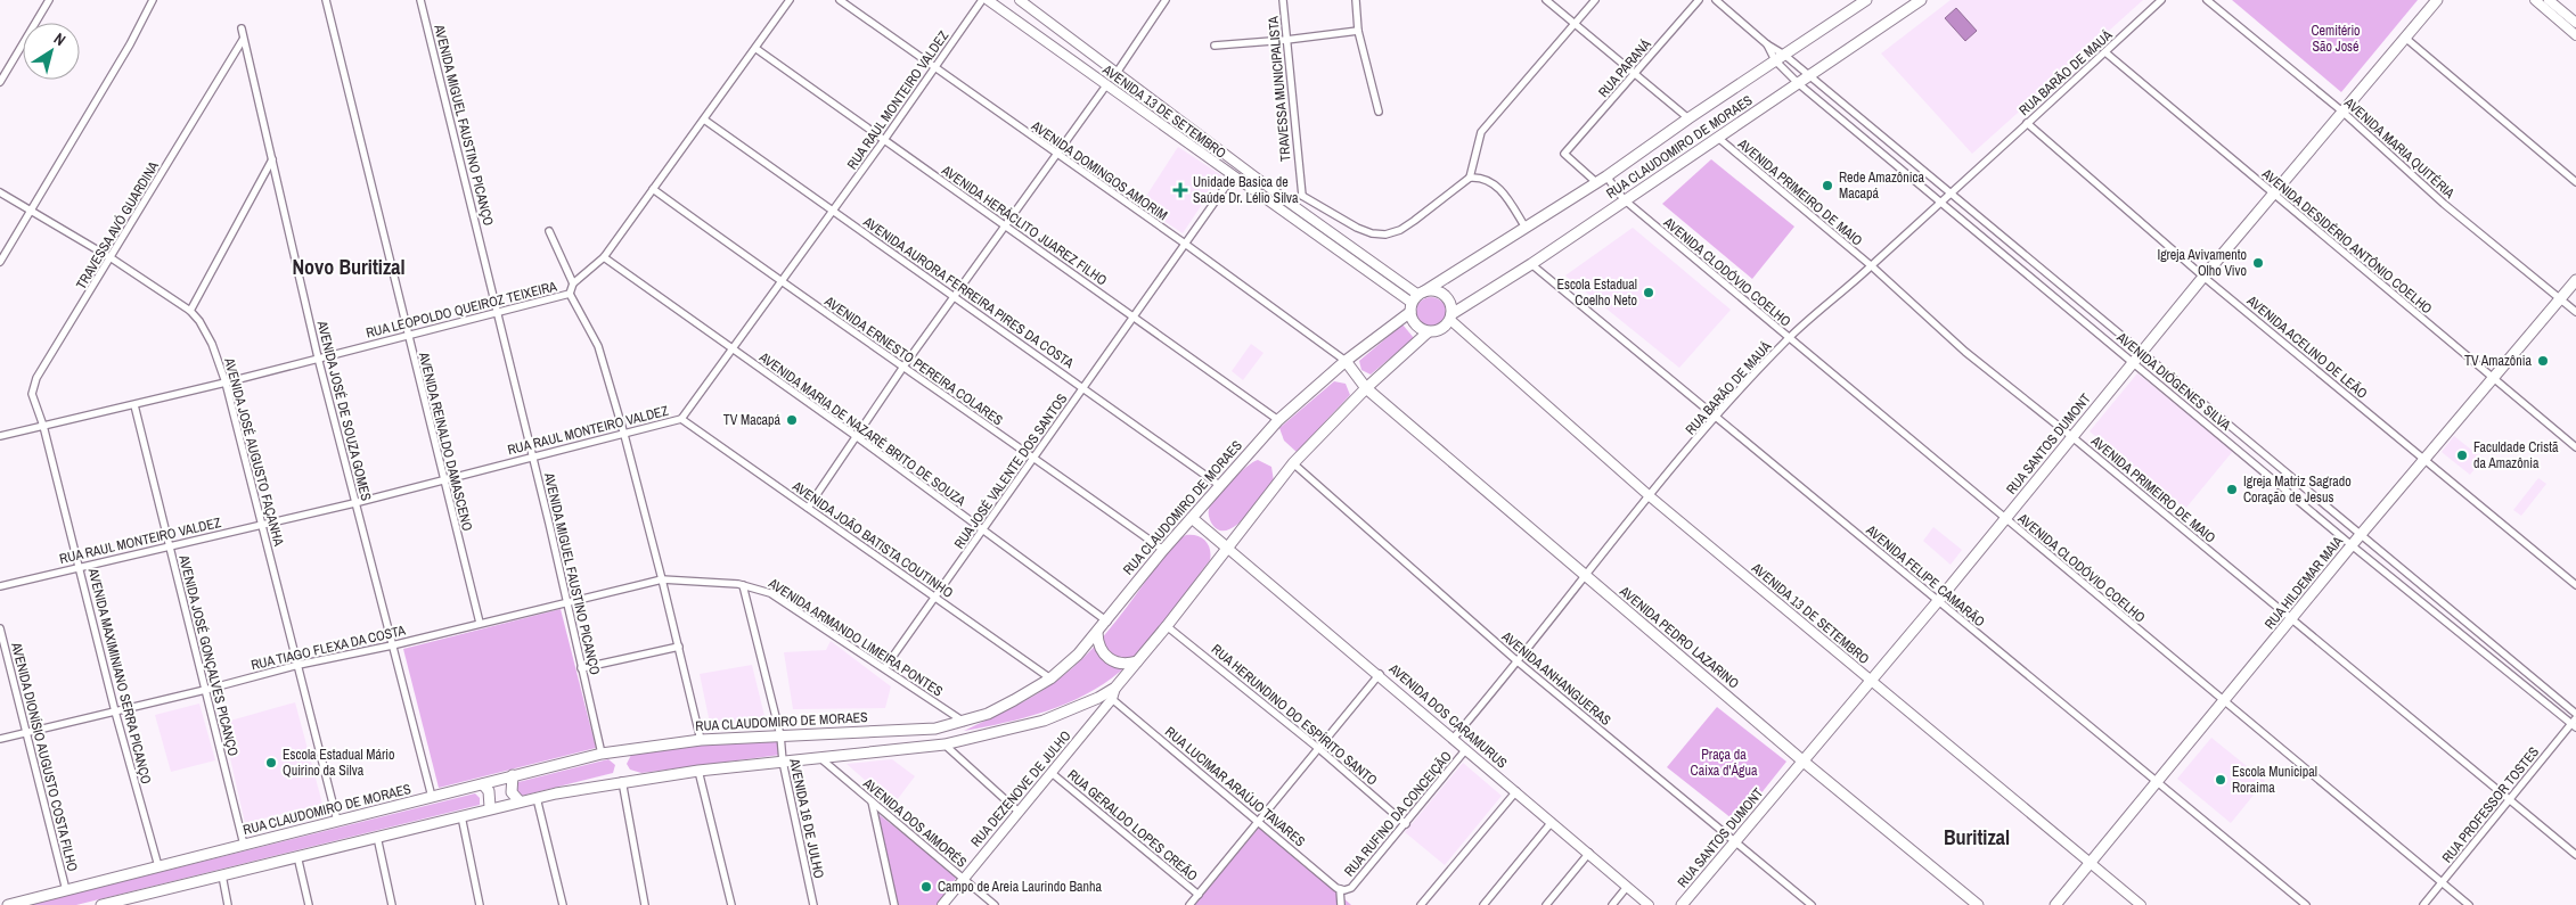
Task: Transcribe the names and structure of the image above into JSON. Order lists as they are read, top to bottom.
{
  "streets": {
    "main road": [
      "RUA CLAUDOMIRO DE MORAES",
      "RUA SANTOS DUMONT",
      "RUA HILDEMAR MAIA",
      "AVENIDA PEDRO LAZARINO"
    ],
    "street": [
      "RUA PARANÁ",
      "RUA BARÃO DE MAUÁ",
      "TRAVESSA MUNICIPALISTA",
      "RUA RAUL MONTEIRO VALDEZ",
      "AVENIDA 13 DE SETEMBRO",
      "AVENIDA MIGUEL FAUSTINO PICANÇO",
      "AVENIDA MARIA QUITÉRIA",
      "AVENIDA DOMINGOS AMORIM",
      "AVENIDA PRIMEIRO DE MAIO",
      "TRAVESSA AVÓ GUARDINA",
      "AVENIDA HERÁCLITO JUAREZ FILHO",
      "AVENIDA DESIDÉRIO ANTÔNIO COELHO",
      "AVENIDA CLODÓVIO COELHO",
      "AVENIDA AURORA FERREIRA PIRES DA COSTA",
      "RUA LEOPOLDO QUEIROZ TEIXEIRA",
      "AVENIDA ACELINO DE LEÃO",
      "AVENIDA ERNESTO PEREIRA COLARES",
      "AVENIDA DIÓGENES SILVA",
      "AVENIDA JOSÉ DE SOUZA GOMES",
      "AVENIDA MARIA DE NAZARÉ BRITO DE SOUZA",
      "AVENIDA REINALDO DAMASCENO",
      "AVENIDA JOSÉ AUGUSTO FAÇANHA",
      "RUA JOSÉ VALENTE DOS SANTOS",
      "AVENIDA JOÃO BATISTA COUTINHO",
      "AVENIDA FELIPE CAMARÃO",
      "AVENIDA ARMANDO LIMEIRA PONTES",
      "RUA TIAGO FLEXA DA COSTA",
      "AVENIDA JOSÉ GONÇALVES PICANÇO",
      "AVENIDA MAXIMINIANO SERRA PICANÇO",
      "AVENIDA ANHANGUERAS",
      "RUA HERUNDINO DO ESPÍRITO SANTO",
      "AVENIDA DOS CARAMURUS",
      "AVENIDA DIONÍSIO AUGUSTO COSTA FILHO",
      "RUA LUCIMAR ARAÚJO TAVARES",
      "RUA DEZENOVE DE JULHO",
      "RUA PROFESSOR TOSTES",
      "RUA RUFINO DA CONCEIÇÃO",
      "AVENIDA 16 DE JULHO",
      "AVENIDA DOS AIMORÉS",
      "RUA GERALDO LOPES CREÃO"
    ]
  },
  "crossings": [
    ["RUA PARANÁ", "AVENIDA CLODÓVIO COELHO"],
    ["RUA BARÃO DE MAUÁ", "AVENIDA 13 DE SETEMBRO"],
    ["RUA BARÃO DE MAUÁ", "AVENIDA PRIMEIRO DE MAIO"],
    ["RUA BARÃO DE MAUÁ", "AVENIDA DESIDÉRIO ANTÔNIO COELHO"],
    ["RUA BARÃO DE MAUÁ", "AVENIDA CLODÓVIO COELHO"],
    ["RUA BARÃO DE MAUÁ", "AVENIDA ACELINO DE LEÃO"],
    ["RUA BARÃO DE MAUÁ", "AVENIDA DIÓGENES SILVA"],
    ["RUA BARÃO DE MAUÁ", "AVENIDA FELIPE CAMARÃO"],
    ["RUA BARÃO DE MAUÁ", "AVENIDA PEDRO LAZARINO"],
    ["RUA BARÃO DE MAUÁ", "AVENIDA ANHANGUERAS"],
    ["RUA BARÃO DE MAUÁ", "AVENIDA DOS CARAMURUS"],
    ["RUA RAUL MONTEIRO VALDEZ", "AVENIDA MIGUEL FAUSTINO PICANÇO"],
    ["RUA RAUL MONTEIRO VALDEZ", "AVENIDA DOMINGOS AMORIM"],
    ["RUA RAUL MONTEIRO VALDEZ", "AVENIDA HERÁCLITO JUAREZ FILHO"],
    ["RUA RAUL MONTEIRO VALDEZ", "AVENIDA AURORA FERREIRA PIRES DA COSTA"],
    ["RUA RAUL MONTEIRO VALDEZ", "AVENIDA ERNESTO PEREIRA COLARES"],
    ["RUA RAUL MONTEIRO VALDEZ", "AVENIDA JOSÉ DE SOUZA GOMES"],
    ["RUA RAUL MONTEIRO VALDEZ", "AVENIDA MARIA DE NAZARÉ BRITO DE SOUZA"],
    ["RUA RAUL MONTEIRO VALDEZ", "AVENIDA REINALDO DAMASCENO"],
    ["RUA RAUL MONTEIRO VALDEZ", "AVENIDA JOSÉ AUGUSTO FAÇANHA"],
    ["RUA RAUL MONTEIRO VALDEZ", "AVENIDA JOÃO BATISTA COUTINHO"],
    ["RUA RAUL MONTEIRO VALDEZ", "AVENIDA JOSÉ GONÇALVES PICANÇO"],
    ["RUA RAUL MONTEIRO VALDEZ", "AVENIDA MAXIMINIANO SERRA PICANÇO"],
    ["AVENIDA 13 DE SETEMBRO", "RUA CLAUDOMIRO DE MORAES"],
    ["AVENIDA 13 DE SETEMBRO", "RUA SANTOS DUMONT"],
    ["AVENIDA 13 DE SETEMBRO", "RUA JOSÉ VALENTE DOS SANTOS"],
    ["AVENIDA 13 DE SETEMBRO", "RUA HILDEMAR MAIA"],
    ["AVENIDA MIGUEL FAUSTINO PICANÇO", "RUA CLAUDOMIRO DE MORAES"],
    ["AVENIDA MIGUEL FAUSTINO PICANÇO", "RUA LEOPOLDO QUEIROZ TEIXEIRA"],
    ["AVENIDA MIGUEL FAUSTINO PICANÇO", "RUA TIAGO FLEXA DA COSTA"],
    ["RUA CLAUDOMIRO DE MORAES", "AVENIDA DOMINGOS AMORIM"],
    ["RUA CLAUDOMIRO DE MORAES", "AVENIDA PRIMEIRO DE MAIO"],
    ["RUA CLAUDOMIRO DE MORAES", "AVENIDA HERÁCLITO JUAREZ FILHO"],
    ["RUA CLAUDOMIRO DE MORAES", "AVENIDA CLODÓVIO COELHO"],
    ["RUA CLAUDOMIRO DE MORAES", "AVENIDA AURORA FERREIRA PIRES DA COSTA"],
    ["RUA CLAUDOMIRO DE MORAES", "AVENIDA ERNESTO PEREIRA COLARES"],
    ["RUA CLAUDOMIRO DE MORAES", "AVENIDA DIÓGENES SILVA"],
    ["RUA CLAUDOMIRO DE MORAES", "AVENIDA JOSÉ DE SOUZA GOMES"],
    ["RUA CLAUDOMIRO DE MORAES", "AVENIDA MARIA DE NAZARÉ BRITO DE SOUZA"],
    ["RUA CLAUDOMIRO DE MORAES", "AVENIDA JOSÉ AUGUSTO FAÇANHA"],
    ["RUA CLAUDOMIRO DE MORAES", "AVENIDA JOÃO BATISTA COUTINHO"],
    ["RUA CLAUDOMIRO DE MORAES", "AVENIDA FELIPE CAMARÃO"],
    ["RUA CLAUDOMIRO DE MORAES", "AVENIDA ARMANDO LIMEIRA PONTES"],
    ["RUA CLAUDOMIRO DE MORAES", "AVENIDA PEDRO LAZARINO"],
    ["RUA CLAUDOMIRO DE MORAES", "AVENIDA JOSÉ GONÇALVES PICANÇO"],
    ["RUA CLAUDOMIRO DE MORAES", "AVENIDA MAXIMINIANO SERRA PICANÇO"],
    ["RUA CLAUDOMIRO DE MORAES", "AVENIDA DIONÍSIO AUGUSTO COSTA FILHO"],
    ["RUA CLAUDOMIRO DE MORAES", "AVENIDA 16 DE JULHO"],
    ["AVENIDA MARIA QUITÉRIA", "RUA SANTOS DUMONT"],
    ["AVENIDA MARIA QUITÉRIA", "RUA HILDEMAR MAIA"],
    ["AVENIDA DOMINGOS AMORIM", "RUA JOSÉ VALENTE DOS SANTOS"],
    ["AVENIDA DOMINGOS AMORIM", "AVENIDA PEDRO LAZARINO"],
    ["AVENIDA PRIMEIRO DE MAIO", "RUA SANTOS DUMONT"],
    ["AVENIDA PRIMEIRO DE MAIO", "RUA HILDEMAR MAIA"],
    ["AVENIDA PRIMEIRO DE MAIO", "RUA PROFESSOR TOSTES"],
    ["TRAVESSA AVÓ GUARDINA", "RUA LEOPOLDO QUEIROZ TEIXEIRA"],
    ["TRAVESSA AVÓ GUARDINA", "AVENIDA JOSÉ DE SOUZA GOMES"],
    ["TRAVESSA AVÓ GUARDINA", "AVENIDA JOSÉ AUGUSTO FAÇANHA"],
    ["TRAVESSA AVÓ GUARDINA", "AVENIDA MAXIMINIANO SERRA PICANÇO"],
    ["AVENIDA HERÁCLITO JUAREZ FILHO", "RUA LEOPOLDO QUEIROZ TEIXEIRA"],
    ["AVENIDA HERÁCLITO JUAREZ FILHO", "RUA JOSÉ VALENTE DOS SANTOS"],
    ["AVENIDA DESIDÉRIO ANTÔNIO COELHO", "RUA SANTOS DUMONT"],
    ["AVENIDA DESIDÉRIO ANTÔNIO COELHO", "RUA HILDEMAR MAIA"],
    ["AVENIDA CLODÓVIO COELHO", "RUA SANTOS DUMONT"],
    ["AVENIDA CLODÓVIO COELHO", "RUA HILDEMAR MAIA"],
    ["AVENIDA CLODÓVIO COELHO", "RUA PROFESSOR TOSTES"],
    ["AVENIDA AURORA FERREIRA PIRES DA COSTA", "RUA LEOPOLDO QUEIROZ TEIXEIRA"],
    ["AVENIDA AURORA FERREIRA PIRES DA COSTA", "RUA JOSÉ VALENTE DOS SANTOS"],
    ["RUA LEOPOLDO QUEIROZ TEIXEIRA", "AVENIDA ERNESTO PEREIRA COLARES"],
    ["RUA LEOPOLDO QUEIROZ TEIXEIRA", "AVENIDA JOSÉ DE SOUZA GOMES"],
    ["RUA LEOPOLDO QUEIROZ TEIXEIRA", "AVENIDA MARIA DE NAZARÉ BRITO DE SOUZA"],
    ["RUA LEOPOLDO QUEIROZ TEIXEIRA", "AVENIDA REINALDO DAMASCENO"],
    ["RUA LEOPOLDO QUEIROZ TEIXEIRA", "AVENIDA JOSÉ AUGUSTO FAÇANHA"],
    ["RUA LEOPOLDO QUEIROZ TEIXEIRA", "AVENIDA JOSÉ GONÇALVES PICANÇO"],
    ["RUA LEOPOLDO QUEIROZ TEIXEIRA", "AVENIDA MAXIMINIANO SERRA PICANÇO"],
    ["AVENIDA ACELINO DE LEÃO", "RUA SANTOS DUMONT"],
    ["AVENIDA ACELINO DE LEÃO", "RUA HILDEMAR MAIA"],
    ["AVENIDA ERNESTO PEREIRA COLARES", "RUA JOSÉ VALENTE DOS SANTOS"],
    ["AVENIDA DIÓGENES SILVA", "RUA SANTOS DUMONT"],
    ["AVENIDA DIÓGENES SILVA", "RUA HILDEMAR MAIA"],
    ["AVENIDA DIÓGENES SILVA", "RUA PROFESSOR TOSTES"],
    ["AVENIDA JOSÉ DE SOUZA GOMES", "RUA TIAGO FLEXA DA COSTA"],
    ["AVENIDA MARIA DE NAZARÉ BRITO DE SOUZA", "RUA JOSÉ VALENTE DOS SANTOS"],
    ["AVENIDA REINALDO DAMASCENO", "RUA TIAGO FLEXA DA COSTA"],
    ["RUA SANTOS DUMONT", "AVENIDA FELIPE CAMARÃO"],
    ["RUA SANTOS DUMONT", "AVENIDA PEDRO LAZARINO"],
    ["RUA SANTOS DUMONT", "AVENIDA ANHANGUERAS"],
    ["AVENIDA JOSÉ AUGUSTO FAÇANHA", "RUA TIAGO FLEXA DA COSTA"],
    ["RUA JOSÉ VALENTE DOS SANTOS", "AVENIDA JOÃO BATISTA COUTINHO"],
    ["RUA JOSÉ VALENTE DOS SANTOS", "AVENIDA ARMANDO LIMEIRA PONTES"],
    ["AVENIDA FELIPE CAMARÃO", "RUA HILDEMAR MAIA"],
    ["AVENIDA ARMANDO LIMEIRA PONTES", "RUA TIAGO FLEXA DA COSTA"],
    ["AVENIDA ARMANDO LIMEIRA PONTES", "AVENIDA 16 DE JULHO"],
    ["RUA TIAGO FLEXA DA COSTA", "AVENIDA JOSÉ GONÇALVES PICANÇO"],
    ["RUA TIAGO FLEXA DA COSTA", "AVENIDA MAXIMINIANO SERRA PICANÇO"],
    ["RUA TIAGO FLEXA DA COSTA", "AVENIDA DIONÍSIO AUGUSTO COSTA FILHO"],
    ["RUA HERUNDINO DO ESPÍRITO SANTO", "RUA RUFINO DA CONCEIÇÃO"],
    ["AVENIDA DOS CARAMURUS", "RUA RUFINO DA CONCEIÇÃO"],
    ["RUA LUCIMAR ARAÚJO TAVARES", "RUA DEZENOVE DE JULHO"],
    ["RUA LUCIMAR ARAÚJO TAVARES", "RUA RUFINO DA CONCEIÇÃO"],
    ["RUA DEZENOVE DE JULHO", "AVENIDA DOS AIMORÉS"],
    ["RUA DEZENOVE DE JULHO", "RUA GERALDO LOPES CREÃO"]
  ],
  "districts": ["Novo Buritizal", "Buritizal"],
  "parks": ["Cemitério São José", "Praça da Caixa d'Água"],
  "places": {
    "other": [
      "Rede Amazônica Macapá",
      "Igreja Avivamento Olho Vivo",
      "Escola Estadual Coelho Neto",
      "TV Amazônia",
      "TV Macapá",
      "Faculdade Cristã da Amazônia",
      "Igreja Matriz Sagrado Coração de Jesus",
      "Escola Estadual Mário Quirino da Silva",
      "Escola Municipal Roraima",
      "Campo de Areia Laurindo Banha"
    ],
    "health": ["Unidade Basica de Saúde Dr. Lélio Silva"]
  },
  "north": "top right"
}
